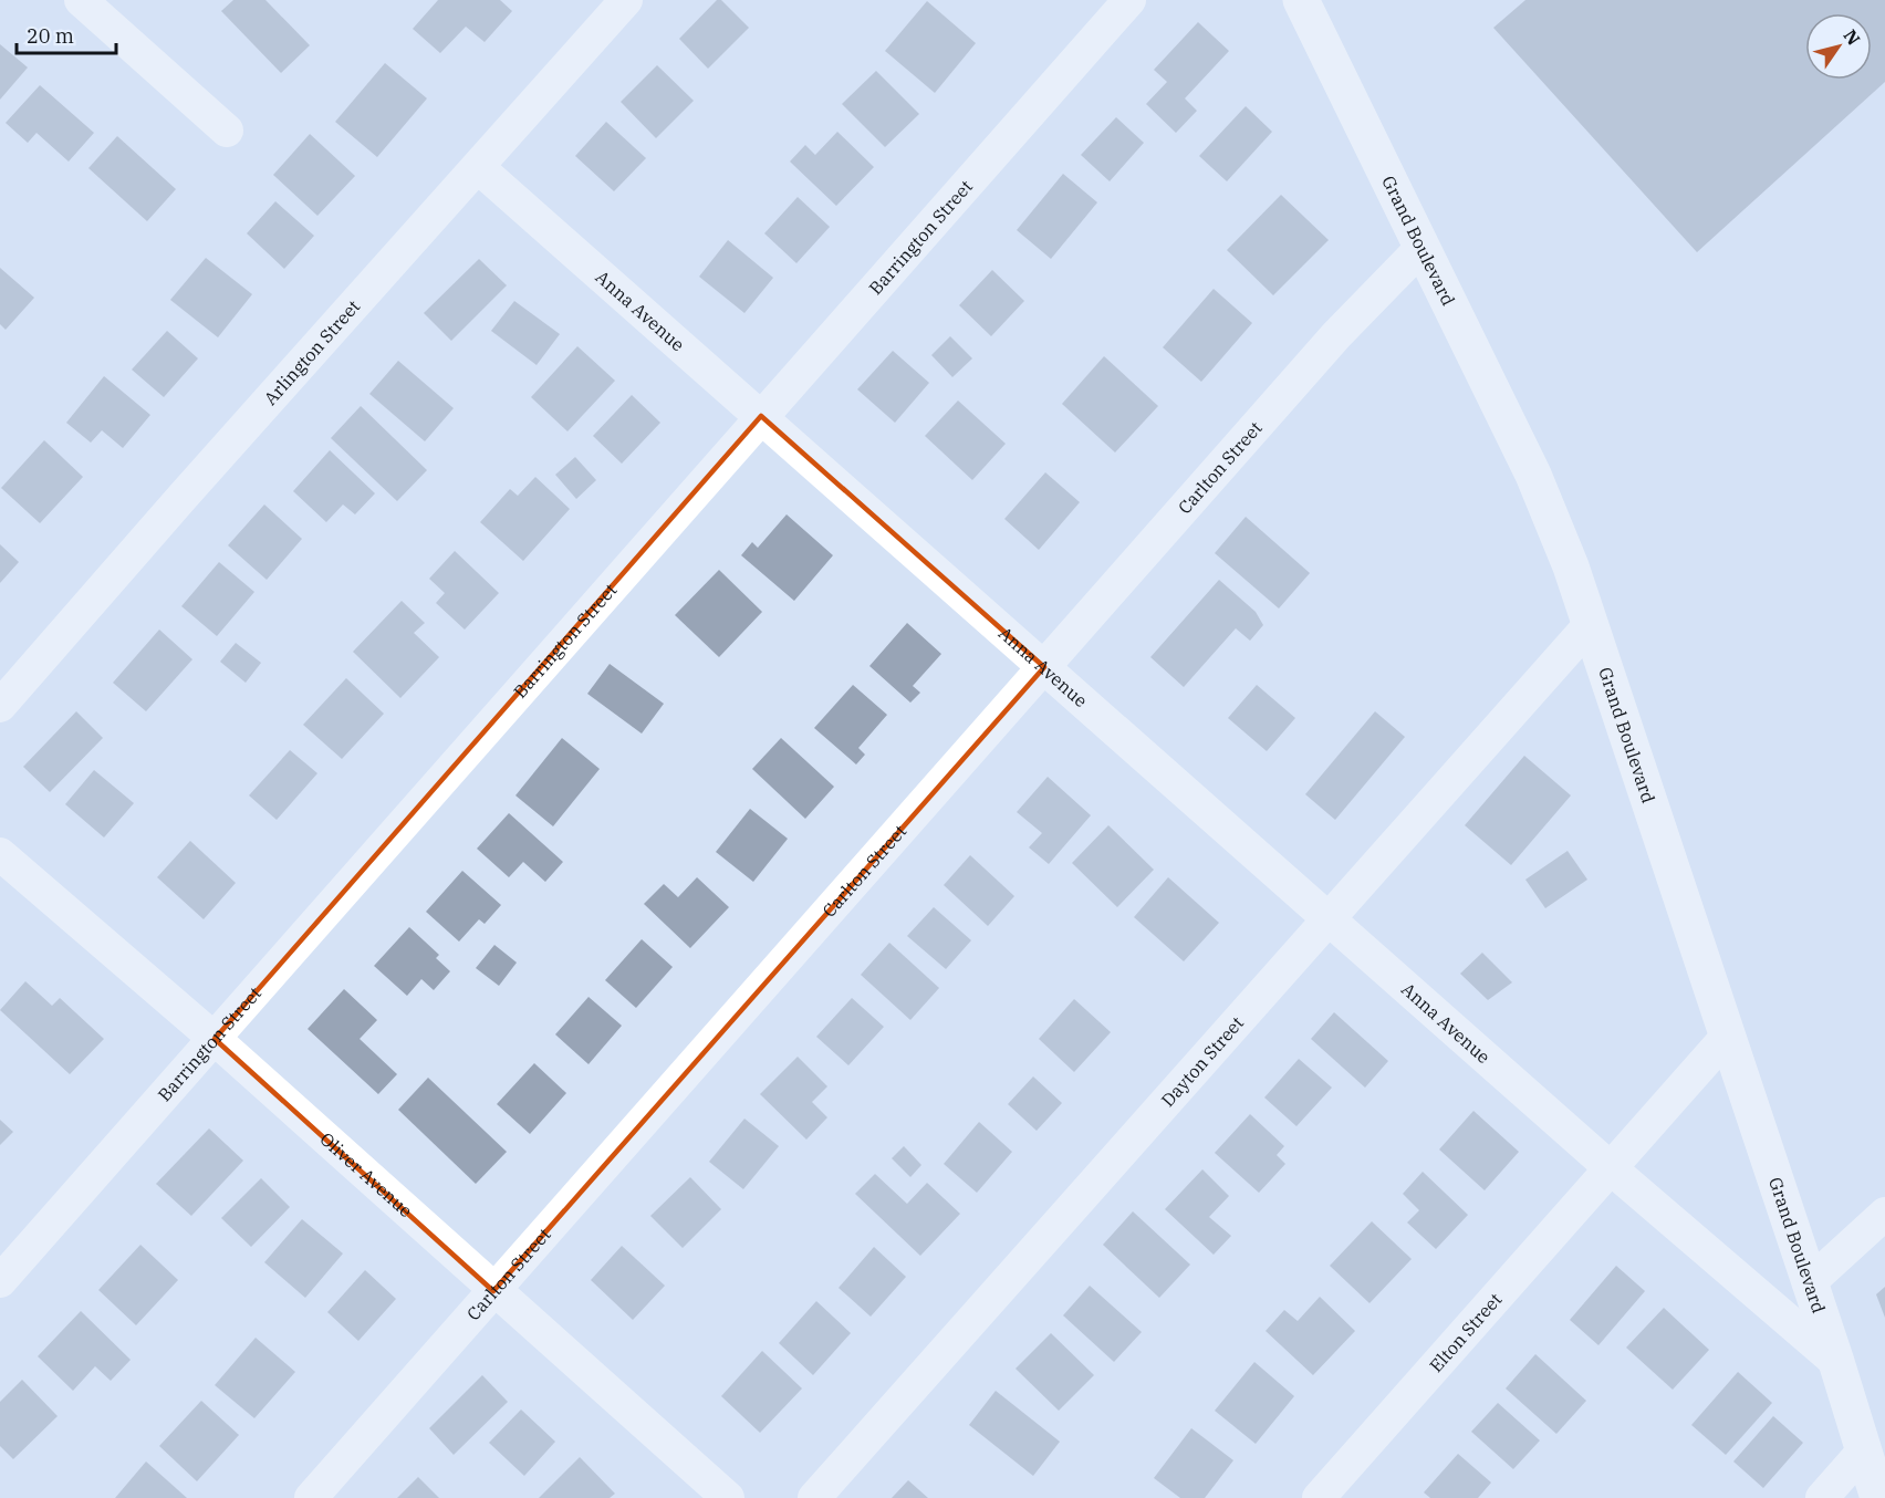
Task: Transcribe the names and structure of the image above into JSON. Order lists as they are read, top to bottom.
{
  "streets": {
    "street": [
      "Barrington Street",
      "Grand Boulevard",
      "Anna Avenue",
      "Arlington Street",
      "Carlton Street",
      "Dayton Street",
      "Oliver Avenue",
      "Elton Street"
    ]
  },
  "crossings": [
    ["Barrington Street", "Anna Avenue"],
    ["Barrington Street", "Oliver Avenue"],
    ["Grand Boulevard", "Anna Avenue"],
    ["Grand Boulevard", "Carlton Street"],
    ["Grand Boulevard", "Dayton Street"],
    ["Anna Avenue", "Arlington Street"],
    ["Anna Avenue", "Carlton Street"],
    ["Anna Avenue", "Dayton Street"],
    ["Anna Avenue", "Elton Street"],
    ["Carlton Street", "Oliver Avenue"]
  ],
  "scale_bar": "20 m",
  "north": "top right"
}
